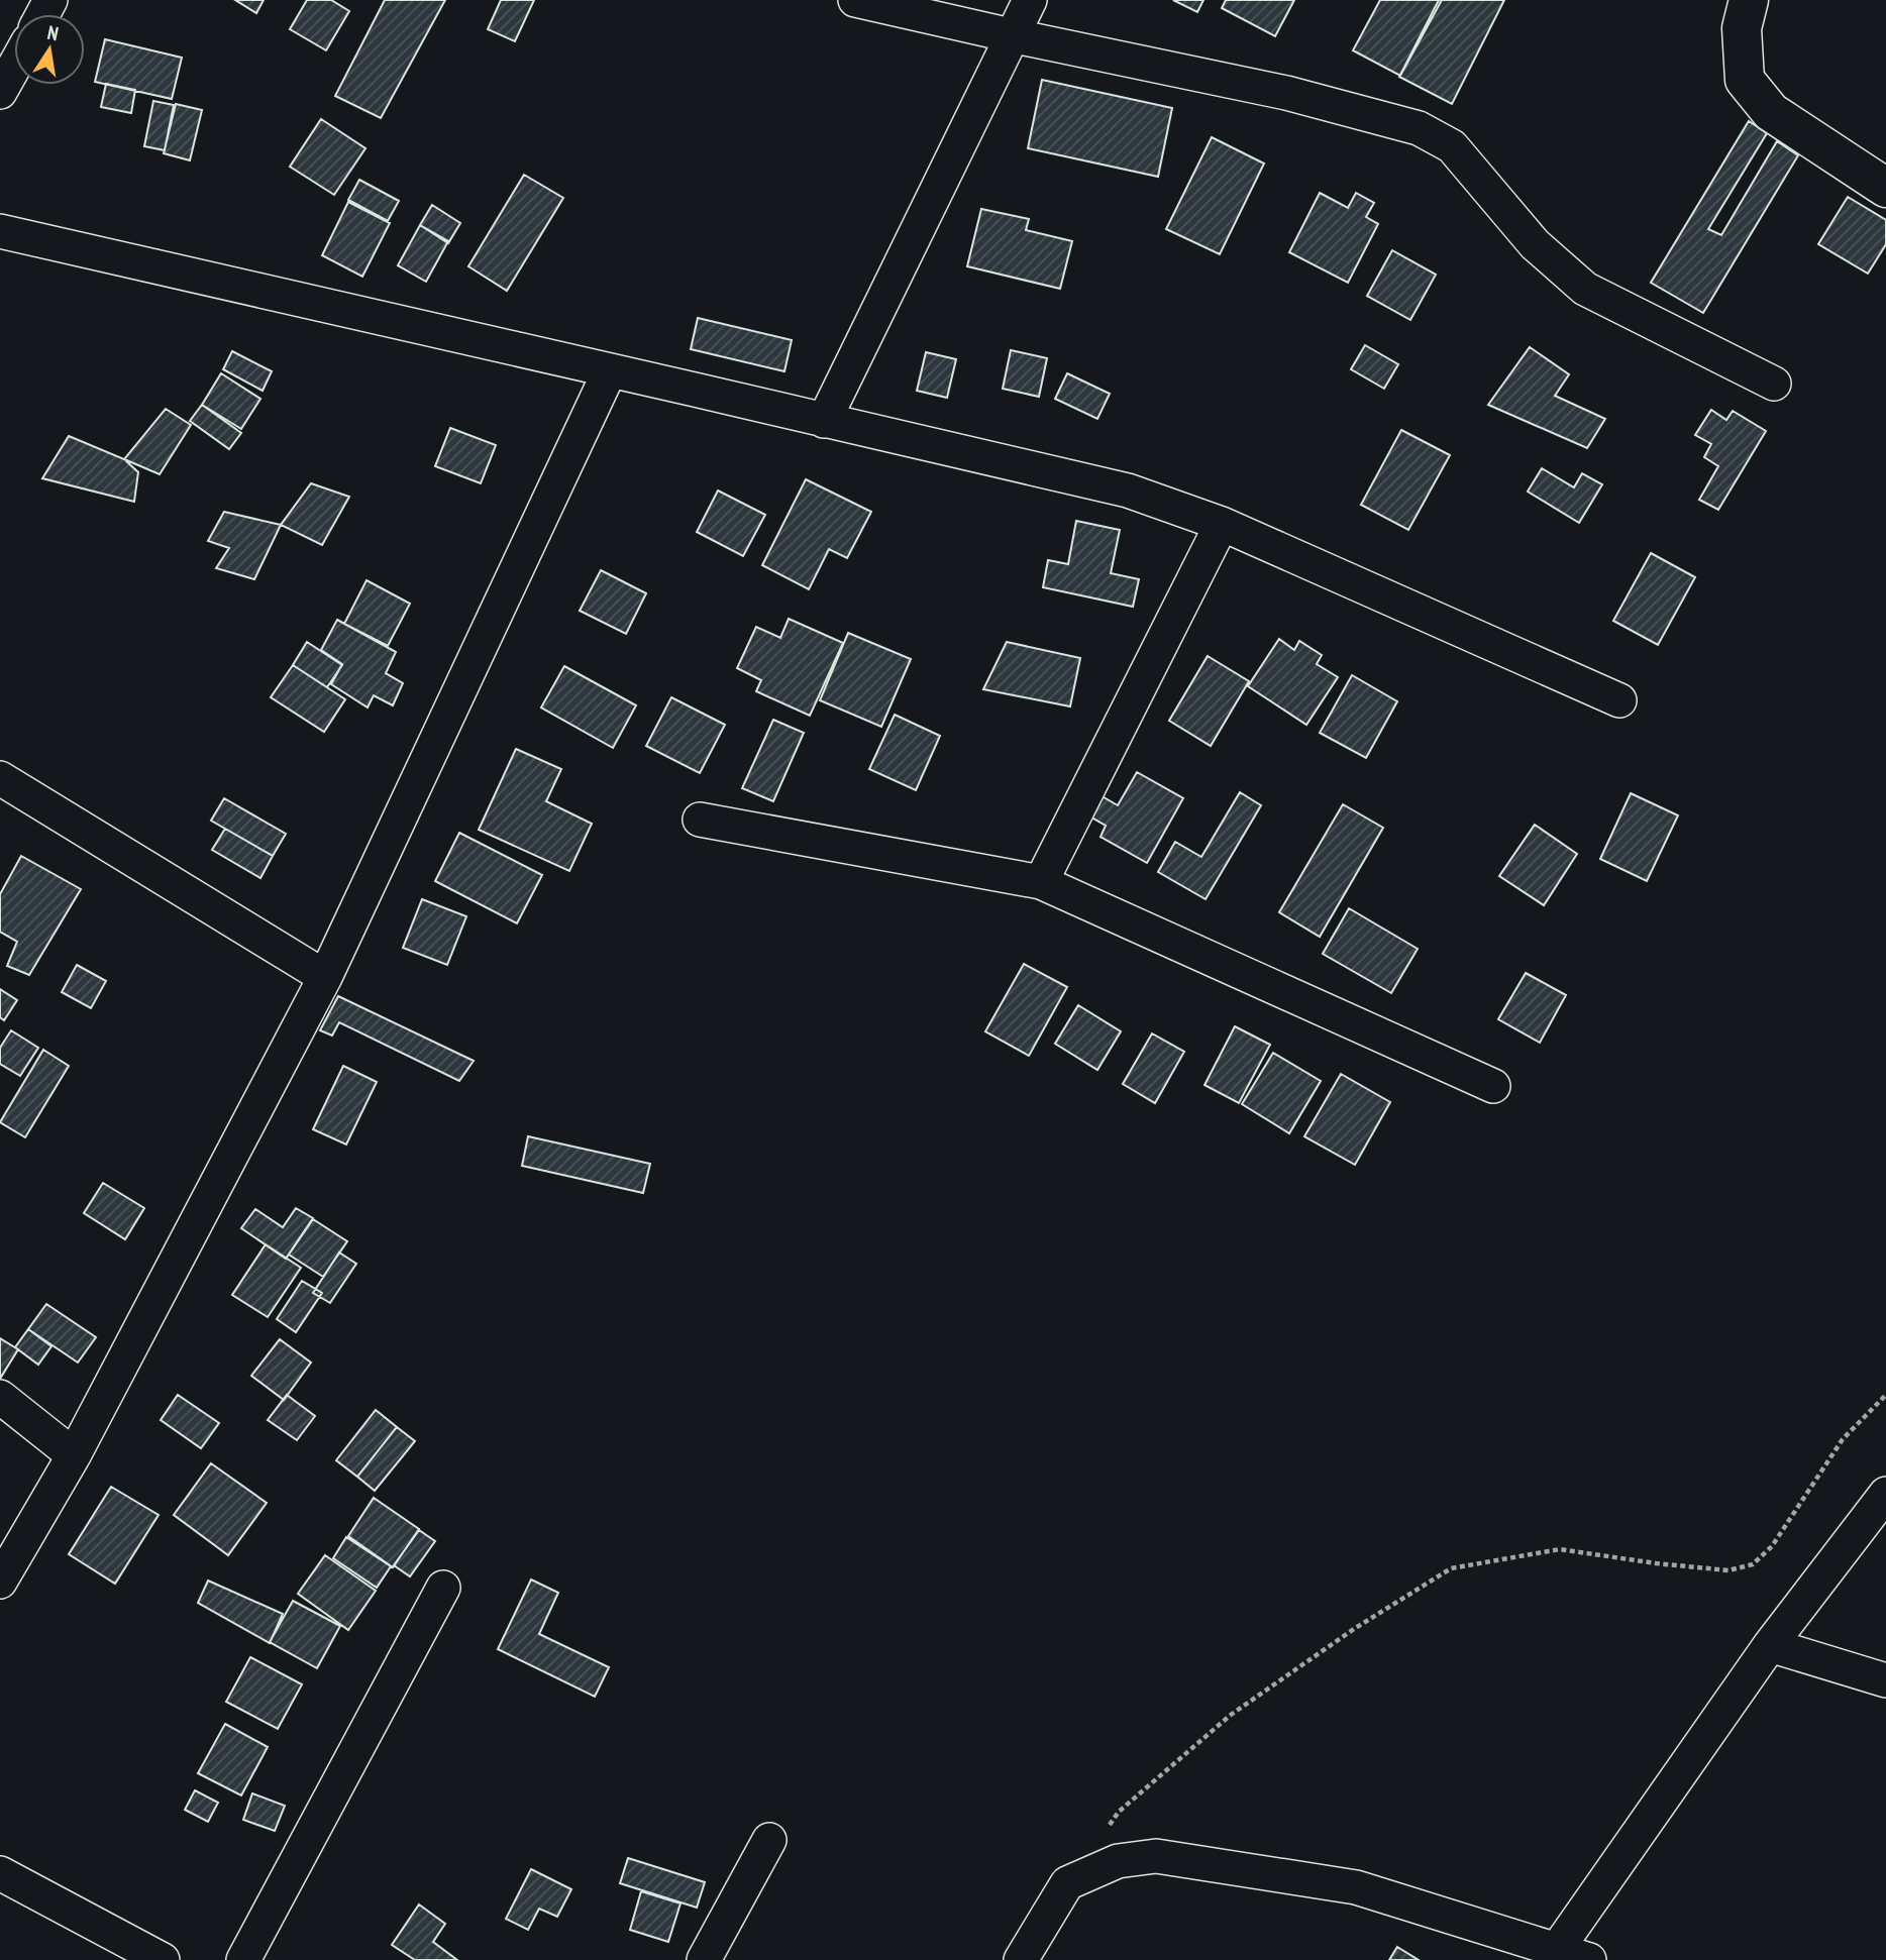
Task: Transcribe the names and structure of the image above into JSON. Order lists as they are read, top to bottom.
{
  "north": "top"
}
